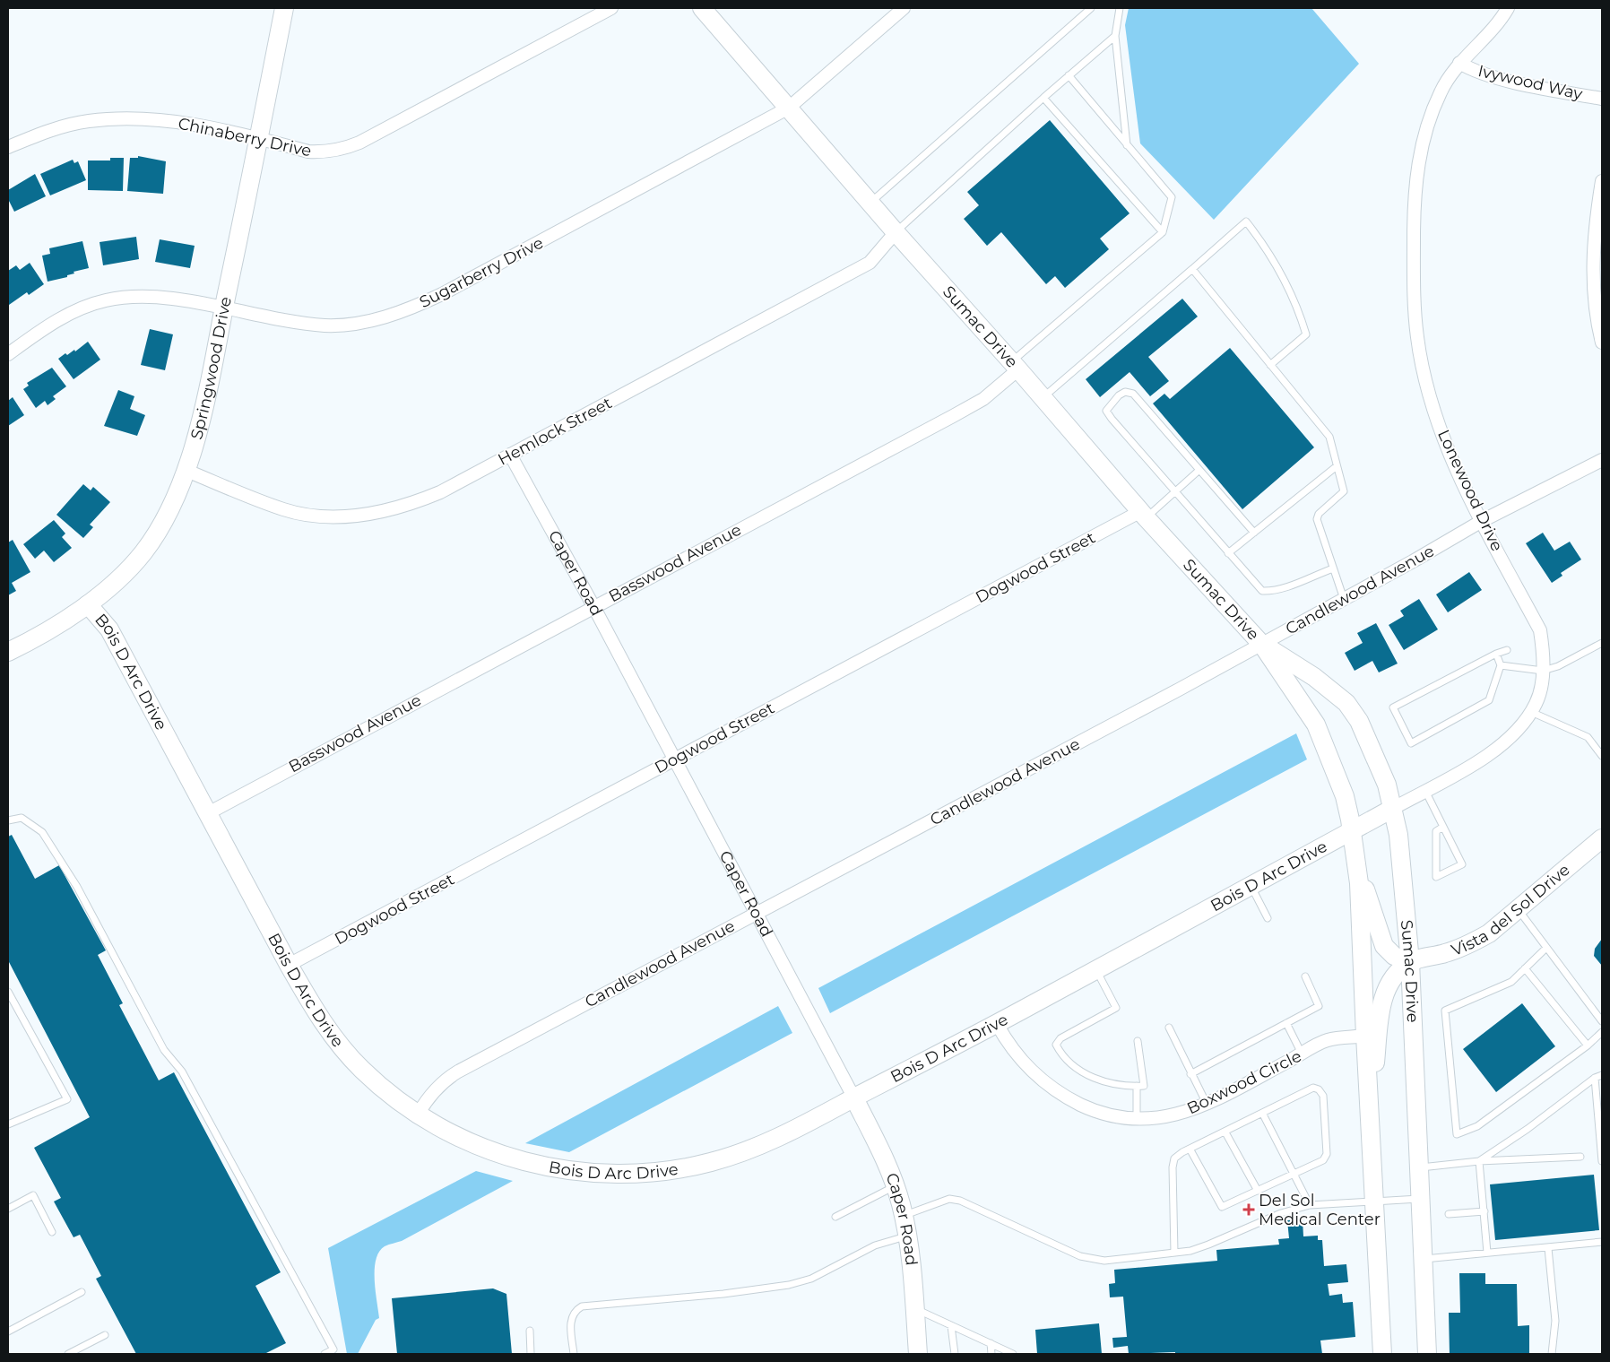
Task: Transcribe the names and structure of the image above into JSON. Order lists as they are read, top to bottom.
{
  "streets": {
    "street": [
      "Ivywood Way",
      "Chinaberry Drive",
      "Sugarberry Drive",
      "Sumac Drive",
      "Springwood Drive",
      "Hemlock Street",
      "Lonewood Drive",
      "Basswood Avenue",
      "Dogwood Street",
      "Caper Road",
      "Candlewood Avenue",
      "Bois D Arc Drive",
      "Vista del Sol Drive",
      "Boxwood Circle"
    ]
  },
  "crossings": [
    ["Ivywood Way", "Lonewood Drive"],
    ["Chinaberry Drive", "Springwood Drive"],
    ["Sugarberry Drive", "Sumac Drive"],
    ["Sugarberry Drive", "Springwood Drive"],
    ["Sumac Drive", "Hemlock Street"],
    ["Sumac Drive", "Lonewood Drive"],
    ["Sumac Drive", "Basswood Avenue"],
    ["Sumac Drive", "Dogwood Street"],
    ["Sumac Drive", "Candlewood Avenue"],
    ["Sumac Drive", "Bois D Arc Drive"],
    ["Sumac Drive", "Vista del Sol Drive"],
    ["Sumac Drive", "Boxwood Circle"],
    ["Springwood Drive", "Hemlock Street"],
    ["Springwood Drive", "Bois D Arc Drive"],
    ["Hemlock Street", "Caper Road"],
    ["Lonewood Drive", "Candlewood Avenue"],
    ["Lonewood Drive", "Bois D Arc Drive"],
    ["Basswood Avenue", "Caper Road"],
    ["Basswood Avenue", "Bois D Arc Drive"],
    ["Dogwood Street", "Caper Road"],
    ["Dogwood Street", "Bois D Arc Drive"],
    ["Caper Road", "Candlewood Avenue"],
    ["Caper Road", "Bois D Arc Drive"],
    ["Candlewood Avenue", "Bois D Arc Drive"],
    ["Bois D Arc Drive", "Boxwood Circle"]
  ],
  "places": {
    "health": ["Del Sol Medical Center"]
  }
}
